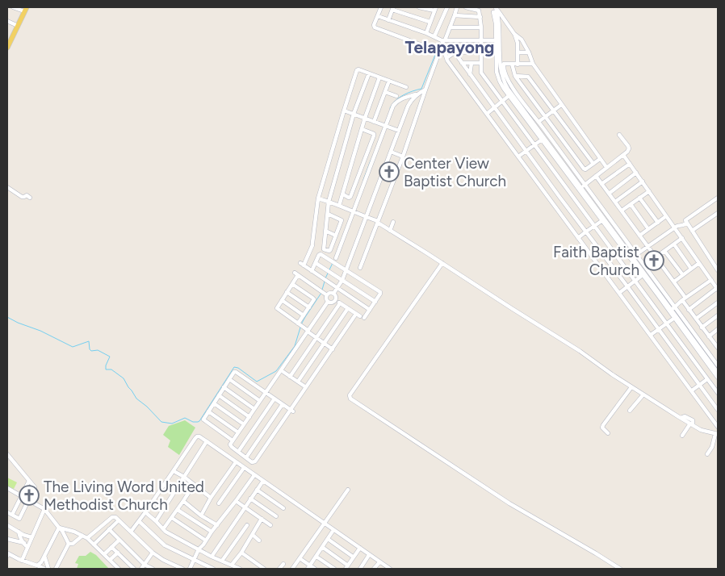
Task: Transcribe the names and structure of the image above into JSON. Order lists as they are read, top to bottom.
{
  "districts": ["Telapayong"],
  "places": {
    "church": ["Center View Baptist Church", "Faith Baptist Church", "The Living Word United Methodist Church"]
  }
}
